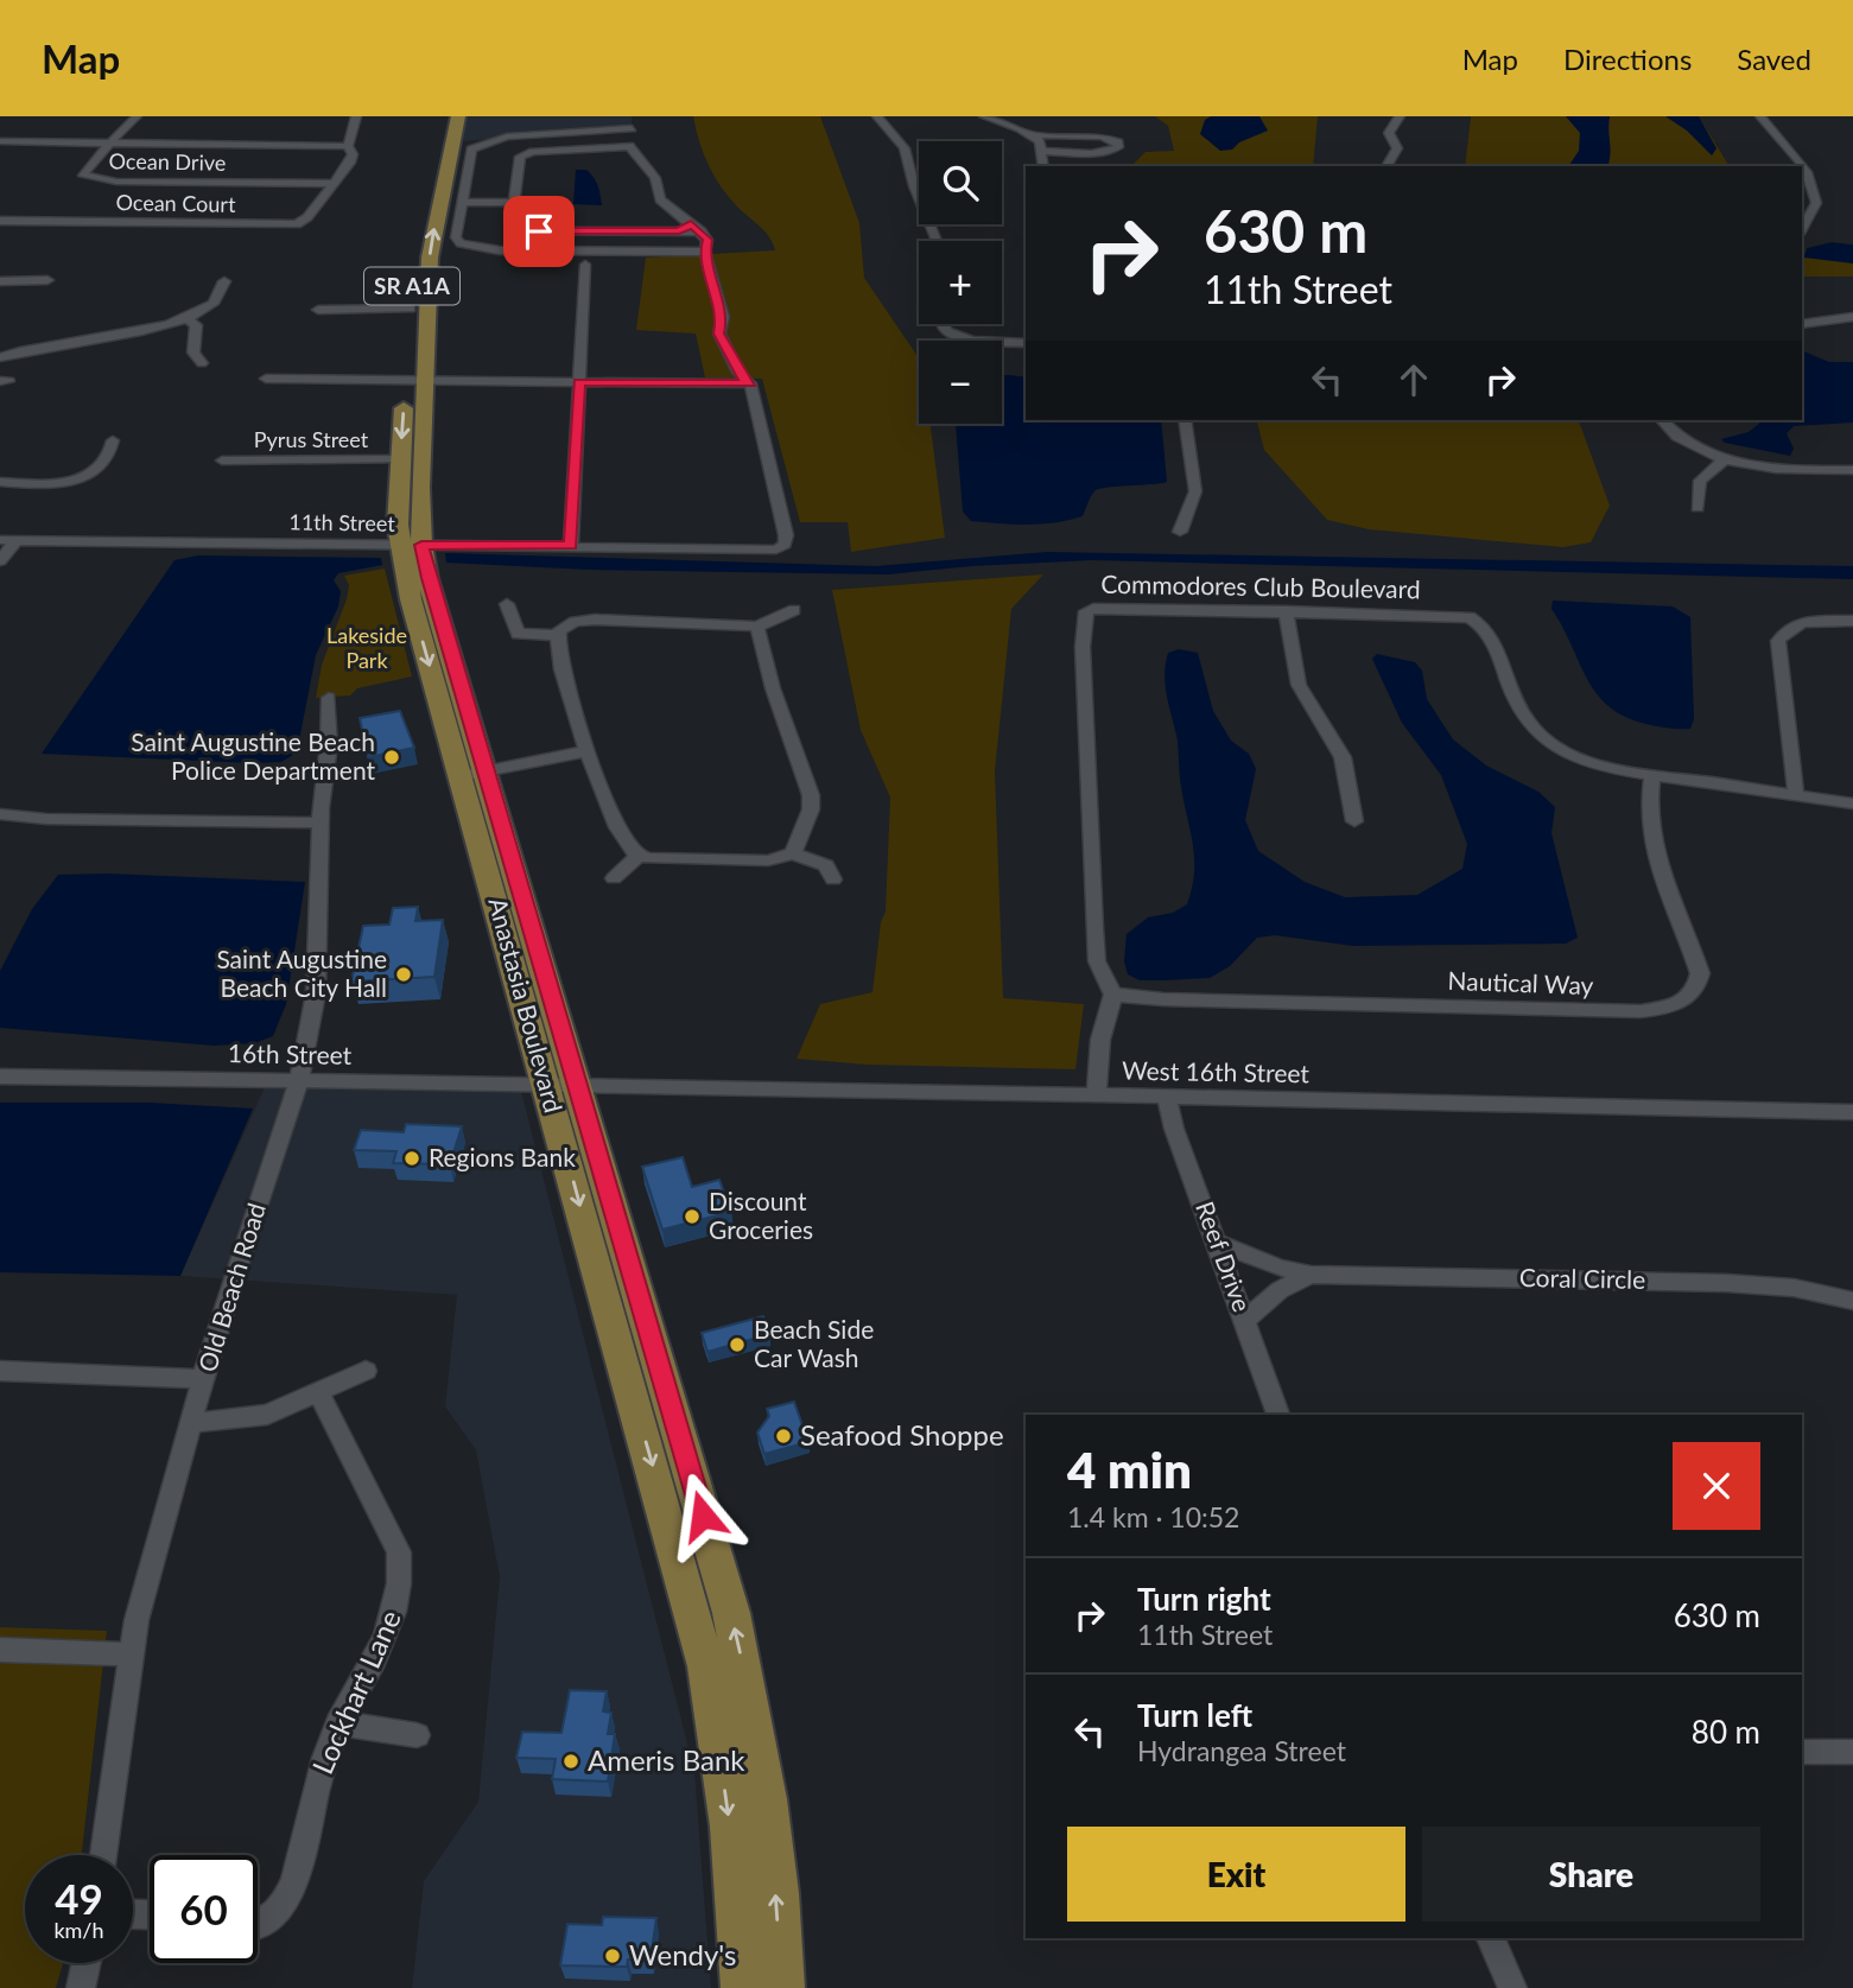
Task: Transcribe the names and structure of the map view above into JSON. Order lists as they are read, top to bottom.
{
  "streets": {
    "main road": ["SR A1A", "Anastasia Boulevard"],
    "street": [
      "Ocean Drive",
      "Ocean Court",
      "Pyrus Street",
      "11th Street",
      "Commodores Club Boulevard",
      "Nautical Way",
      "16th Street",
      "West 16th Street",
      "Reef Drive",
      "Coral Circle",
      "Old Beach Road",
      "Lockhart Lane"
    ]
  },
  "crossings": [
    ["Ocean Drive", "Ocean Court"],
    ["Pyrus Street", "Anastasia Boulevard"],
    ["11th Street", "Anastasia Boulevard"],
    ["Commodores Club Boulevard", "Nautical Way"],
    ["Anastasia Boulevard", "16th Street"],
    ["Anastasia Boulevard", "West 16th Street"],
    ["16th Street", "West 16th Street"],
    ["16th Street", "Old Beach Road"],
    ["West 16th Street", "Reef Drive"],
    ["Reef Drive", "Coral Circle"]
  ],
  "parks": ["Lakeside Park"],
  "places": [
    "Saint Augustine Beach Police Department",
    "Saint Augustine Beach City Hall",
    "Regions Bank",
    "Discount Groceries",
    "Beach Side Car Wash",
    "Seafood Shoppe",
    "Ameris Bank",
    "Wendy's"
  ],
  "page": {
    "header": "Map",
    "nav": ["Map", "Directions", "Saved"],
    "map_buttons": ["+", "−"],
    "turn": ["630 m", "11th Street"],
    "heading": ["4 min", "1.4 km · 10:52"],
    "list": [
      {
        "name": "Turn right",
        "note": "11th Street",
        "value": "630 m"
      },
      {
        "name": "Turn left",
        "note": "Hydrangea Street",
        "value": "80 m"
      }
    ],
    "buttons": ["Exit", "Share"],
    "speed": "49 km/h",
    "limit": "60"
  }
}
